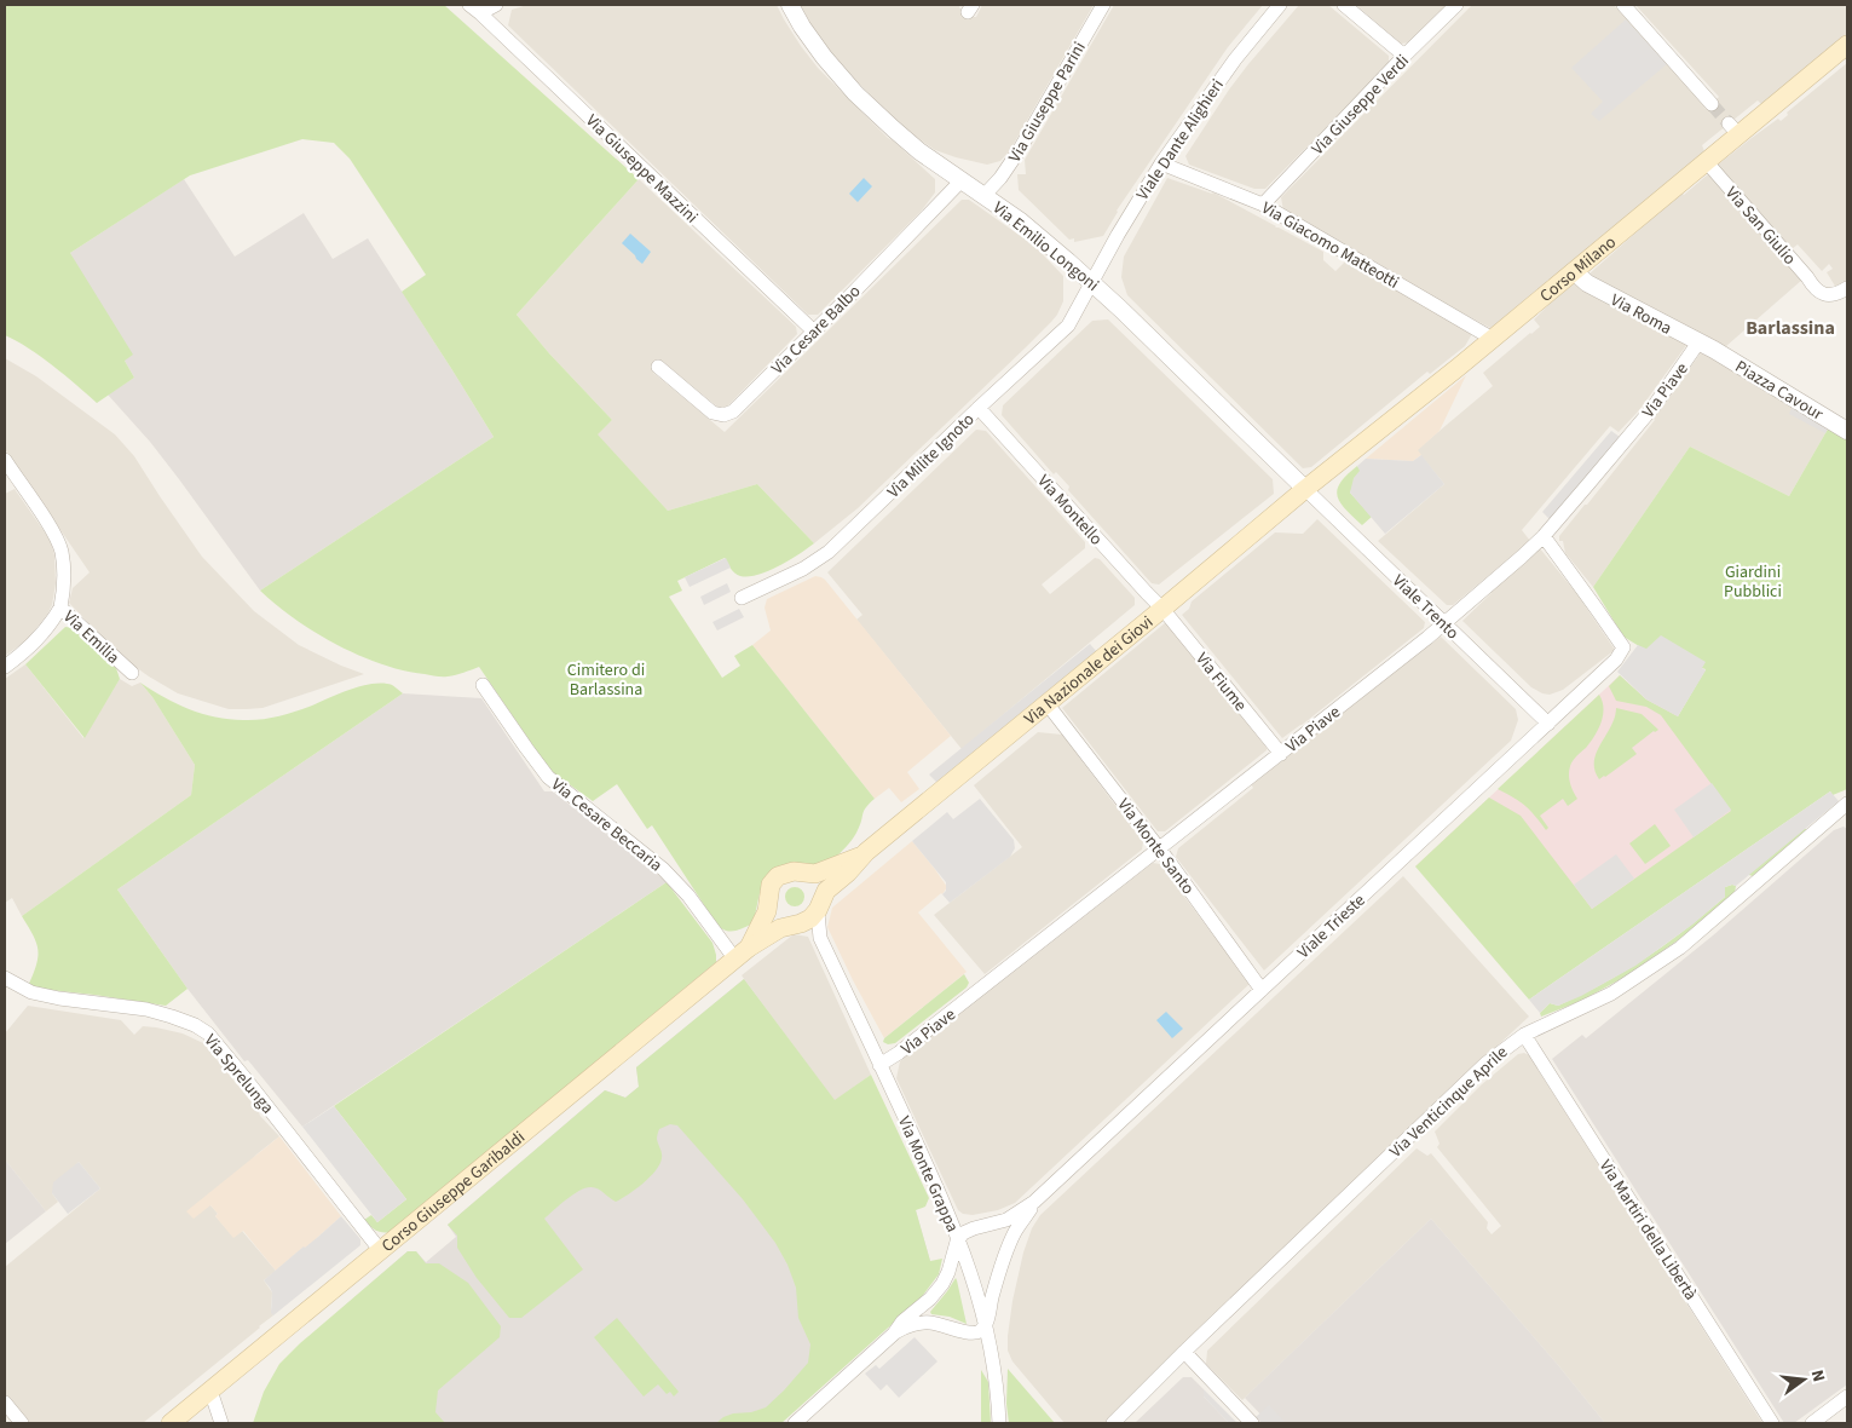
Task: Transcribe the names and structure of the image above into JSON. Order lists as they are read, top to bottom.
{
  "streets": {
    "main road": ["Corso Milano", "Via Nazionale dei Giovi", "Corso Giuseppe Garibaldi"],
    "street": [
      "Via Giuseppe Parini",
      "Via Giuseppe Verdi",
      "Viale Dante Alighieri",
      "Via Giuseppe Mazzini",
      "Via San Giulio",
      "Via Giacomo Matteotti",
      "Via Emilio Longoni",
      "Via Roma",
      "Via Cesare Balbo",
      "Via Piave",
      "Piazza Cavour",
      "Via Milite Ignoto",
      "Via Montello",
      "Viale Trento",
      "Via Emilia",
      "Via Fiume",
      "Via Cesare Beccaria",
      "Via Monte Santo",
      "Viale Trieste",
      "Via Sprelunga",
      "Via Venticinque Aprile",
      "Via Monte Grappa",
      "Via Martiri della Libertà"
    ]
  },
  "crossings": [
    ["Via Giuseppe Parini", "Via Emilio Longoni"],
    ["Via Giuseppe Verdi", "Via Giacomo Matteotti"],
    ["Viale Dante Alighieri", "Via Giacomo Matteotti"],
    ["Viale Dante Alighieri", "Via Emilio Longoni"],
    ["Viale Dante Alighieri", "Via Milite Ignoto"],
    ["Via Giuseppe Mazzini", "Via Cesare Balbo"],
    ["Via San Giulio", "Corso Milano"],
    ["Via Giacomo Matteotti", "Corso Milano"],
    ["Via Emilio Longoni", "Corso Milano"],
    ["Via Emilio Longoni", "Via Cesare Balbo"],
    ["Via Emilio Longoni", "Via Milite Ignoto"],
    ["Via Emilio Longoni", "Viale Trento"],
    ["Via Emilio Longoni", "Via Nazionale dei Giovi"],
    ["Corso Milano", "Via Roma"],
    ["Corso Milano", "Viale Trento"],
    ["Corso Milano", "Via Nazionale dei Giovi"],
    ["Via Roma", "Via Piave"],
    ["Via Roma", "Piazza Cavour"],
    ["Via Piave", "Piazza Cavour"],
    ["Via Piave", "Viale Trento"],
    ["Via Piave", "Via Fiume"],
    ["Via Piave", "Via Monte Santo"],
    ["Via Piave", "Viale Trieste"],
    ["Via Piave", "Via Monte Grappa"],
    ["Via Milite Ignoto", "Via Montello"],
    ["Via Montello", "Via Nazionale dei Giovi"],
    ["Via Montello", "Via Fiume"],
    ["Viale Trento", "Via Nazionale dei Giovi"],
    ["Viale Trento", "Viale Trieste"],
    ["Via Nazionale dei Giovi", "Via Fiume"],
    ["Via Nazionale dei Giovi", "Via Cesare Beccaria"],
    ["Via Nazionale dei Giovi", "Via Monte Santo"],
    ["Via Nazionale dei Giovi", "Via Monte Grappa"],
    ["Via Nazionale dei Giovi", "Corso Giuseppe Garibaldi"],
    ["Via Cesare Beccaria", "Corso Giuseppe Garibaldi"],
    ["Via Monte Santo", "Viale Trieste"],
    ["Viale Trieste", "Via Monte Grappa"],
    ["Via Sprelunga", "Corso Giuseppe Garibaldi"],
    ["Via Venticinque Aprile", "Via Martiri della Libertà"]
  ],
  "districts": ["Barlassina"],
  "parks": ["Giardini Pubblici", "Cimitero di Barlassina"],
  "north": "right"
}
